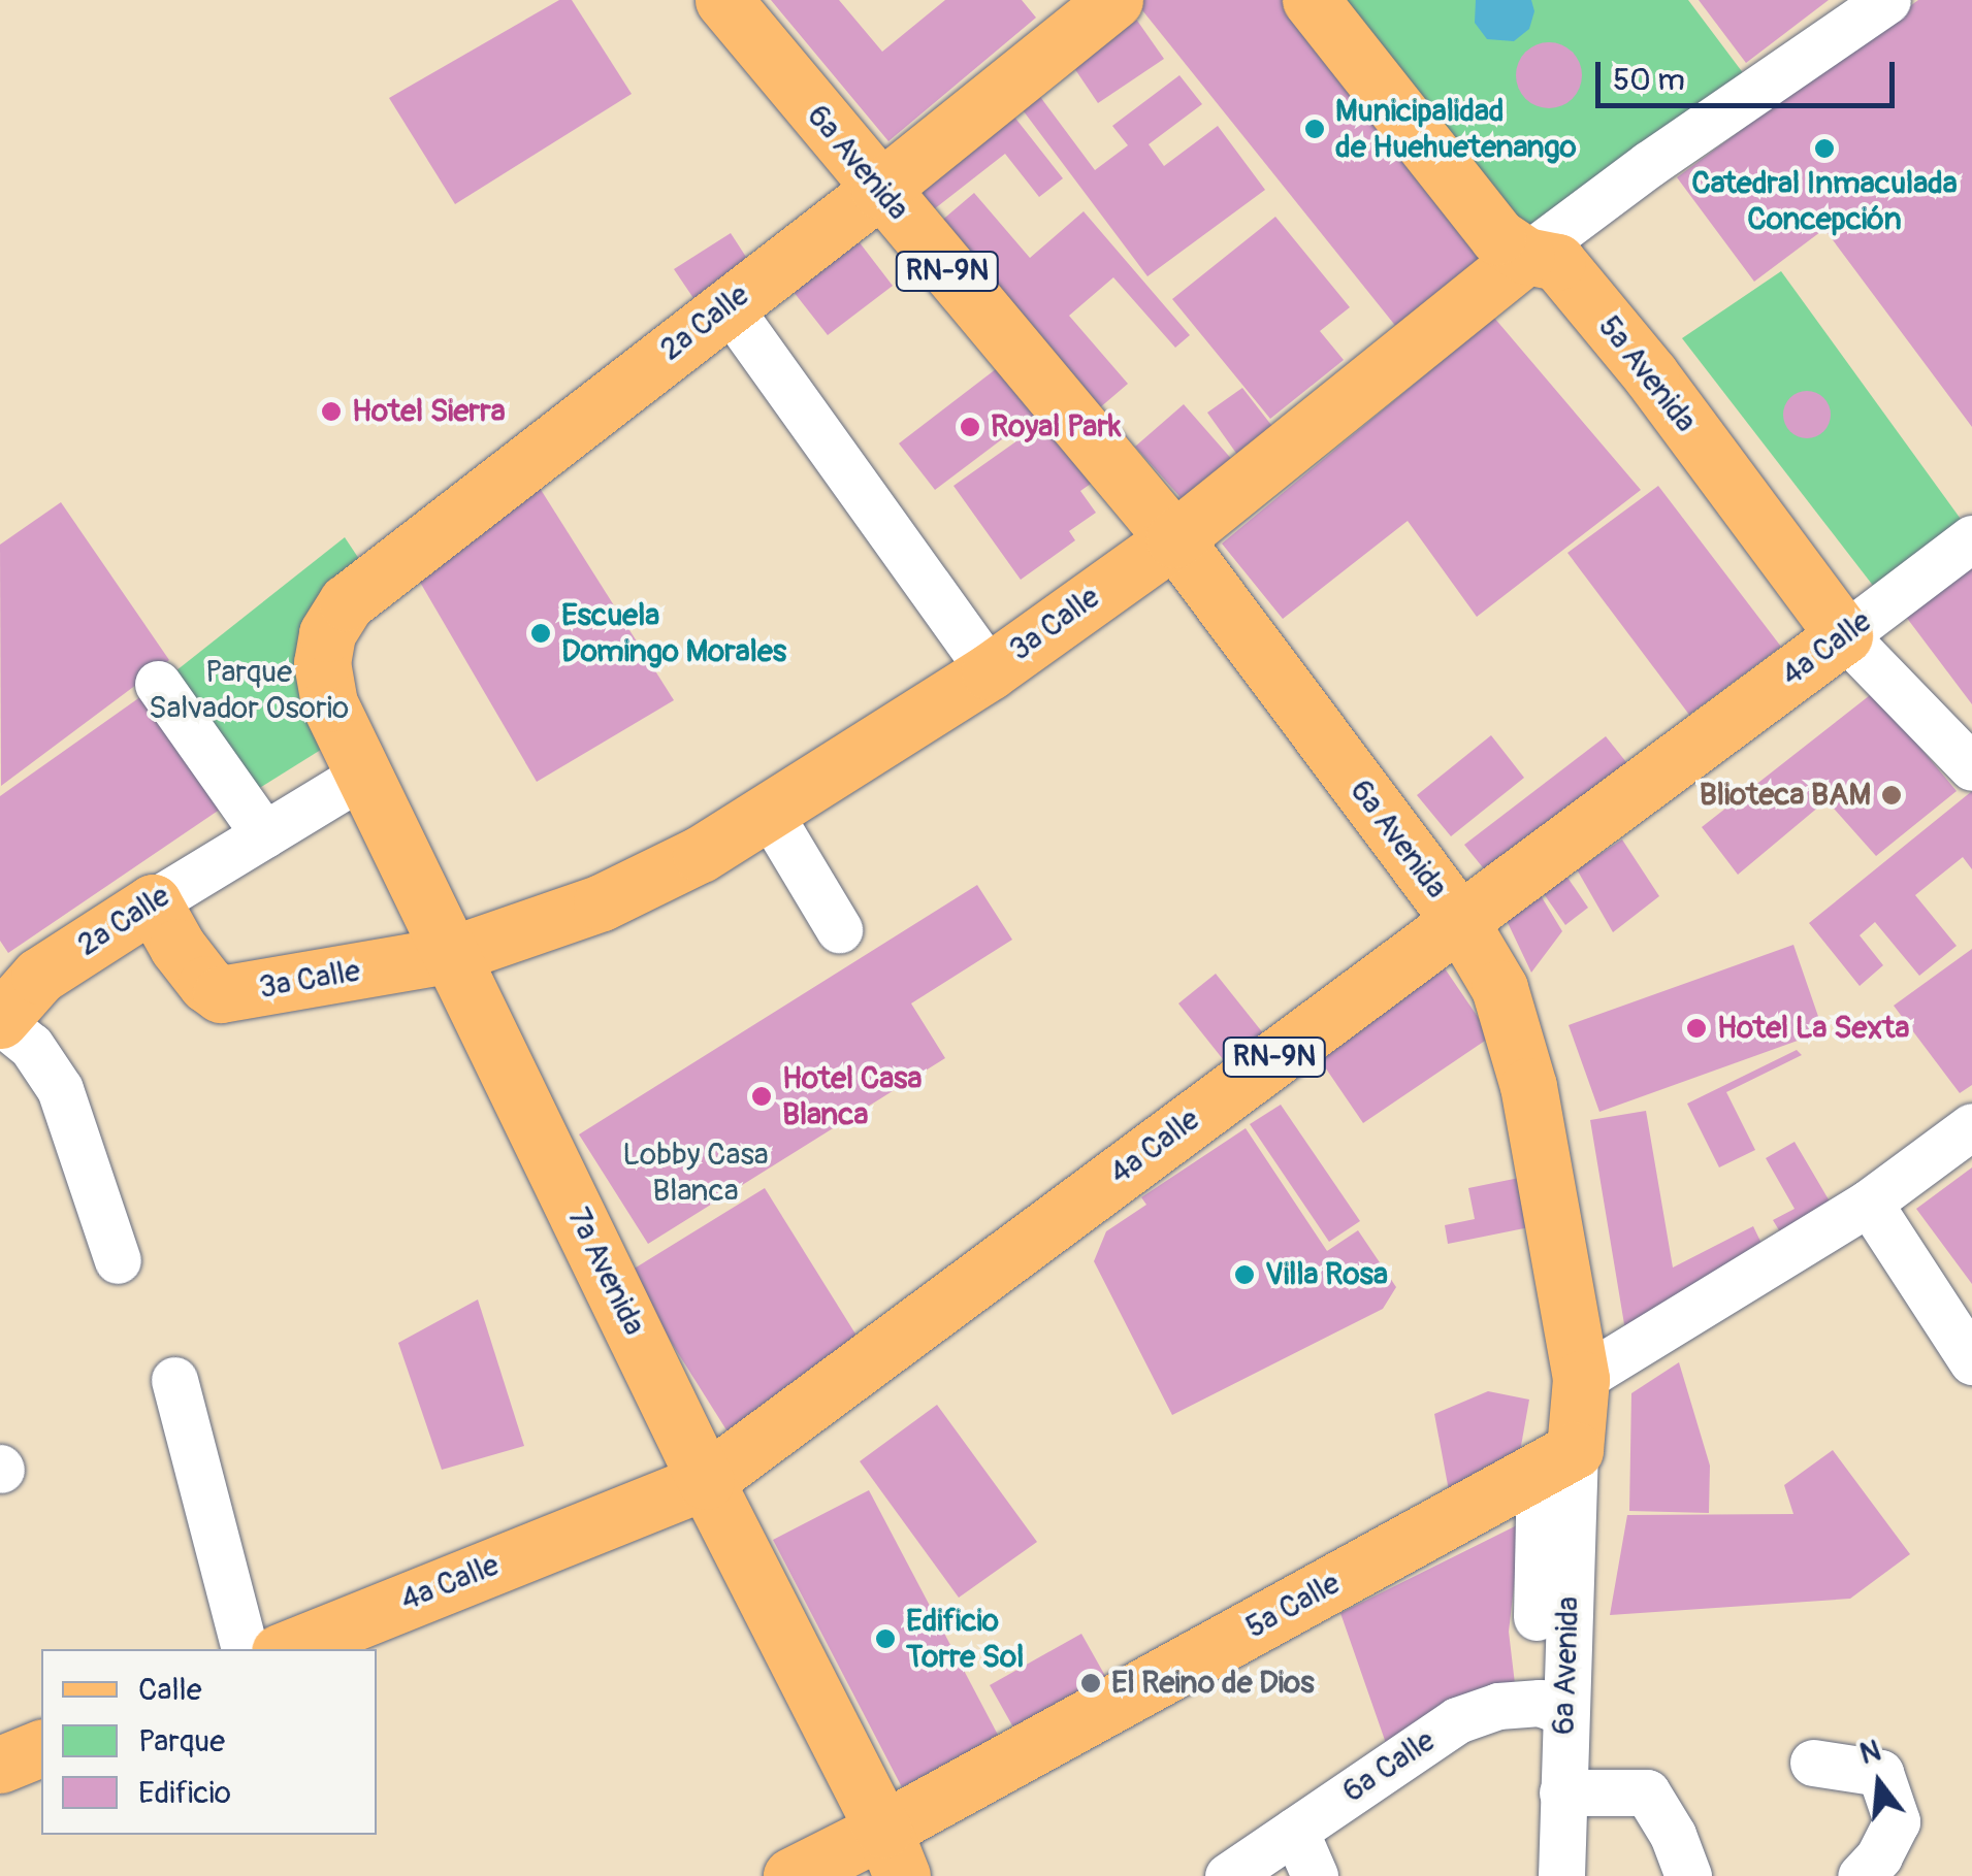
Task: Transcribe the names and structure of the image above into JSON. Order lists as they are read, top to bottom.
{
  "streets": {
    "main road": [
      "6a Avenida",
      "RN-9N",
      "2a Calle",
      "5a Avenida",
      "3a Calle",
      "4a Calle",
      "7a Avenida",
      "5a Calle"
    ],
    "street": ["6a Calle"]
  },
  "crossings": [
    ["6a Avenida", "2a Calle"],
    ["6a Avenida", "3a Calle"],
    ["6a Avenida", "4a Calle"],
    ["6a Avenida", "5a Calle"],
    ["6a Avenida", "6a Calle"],
    ["2a Calle", "3a Calle"],
    ["2a Calle", "7a Avenida"],
    ["5a Avenida", "3a Calle"],
    ["5a Avenida", "4a Calle"],
    ["3a Calle", "7a Avenida"],
    ["4a Calle", "7a Avenida"],
    ["7a Avenida", "5a Calle"]
  ],
  "parks": ["Parque Salvador Osorio", "Lobby Casa Blanca"],
  "places": [
    "Municipalidad de Huehuetenango",
    "Catedral Inmaculada Concepción",
    "Hotel Sierra",
    "Royal Park",
    "Escuela Domingo Morales",
    "Blioteca BAM",
    "Hotel La Sexta",
    "Hotel Casa Blanca",
    "Villa Rosa",
    "Edificio Torre Sol",
    "El Reino de Dios"
  ],
  "legend": ["Calle", "Parque", "Edificio"],
  "scale_bar": "50 m",
  "north": "top"
}
